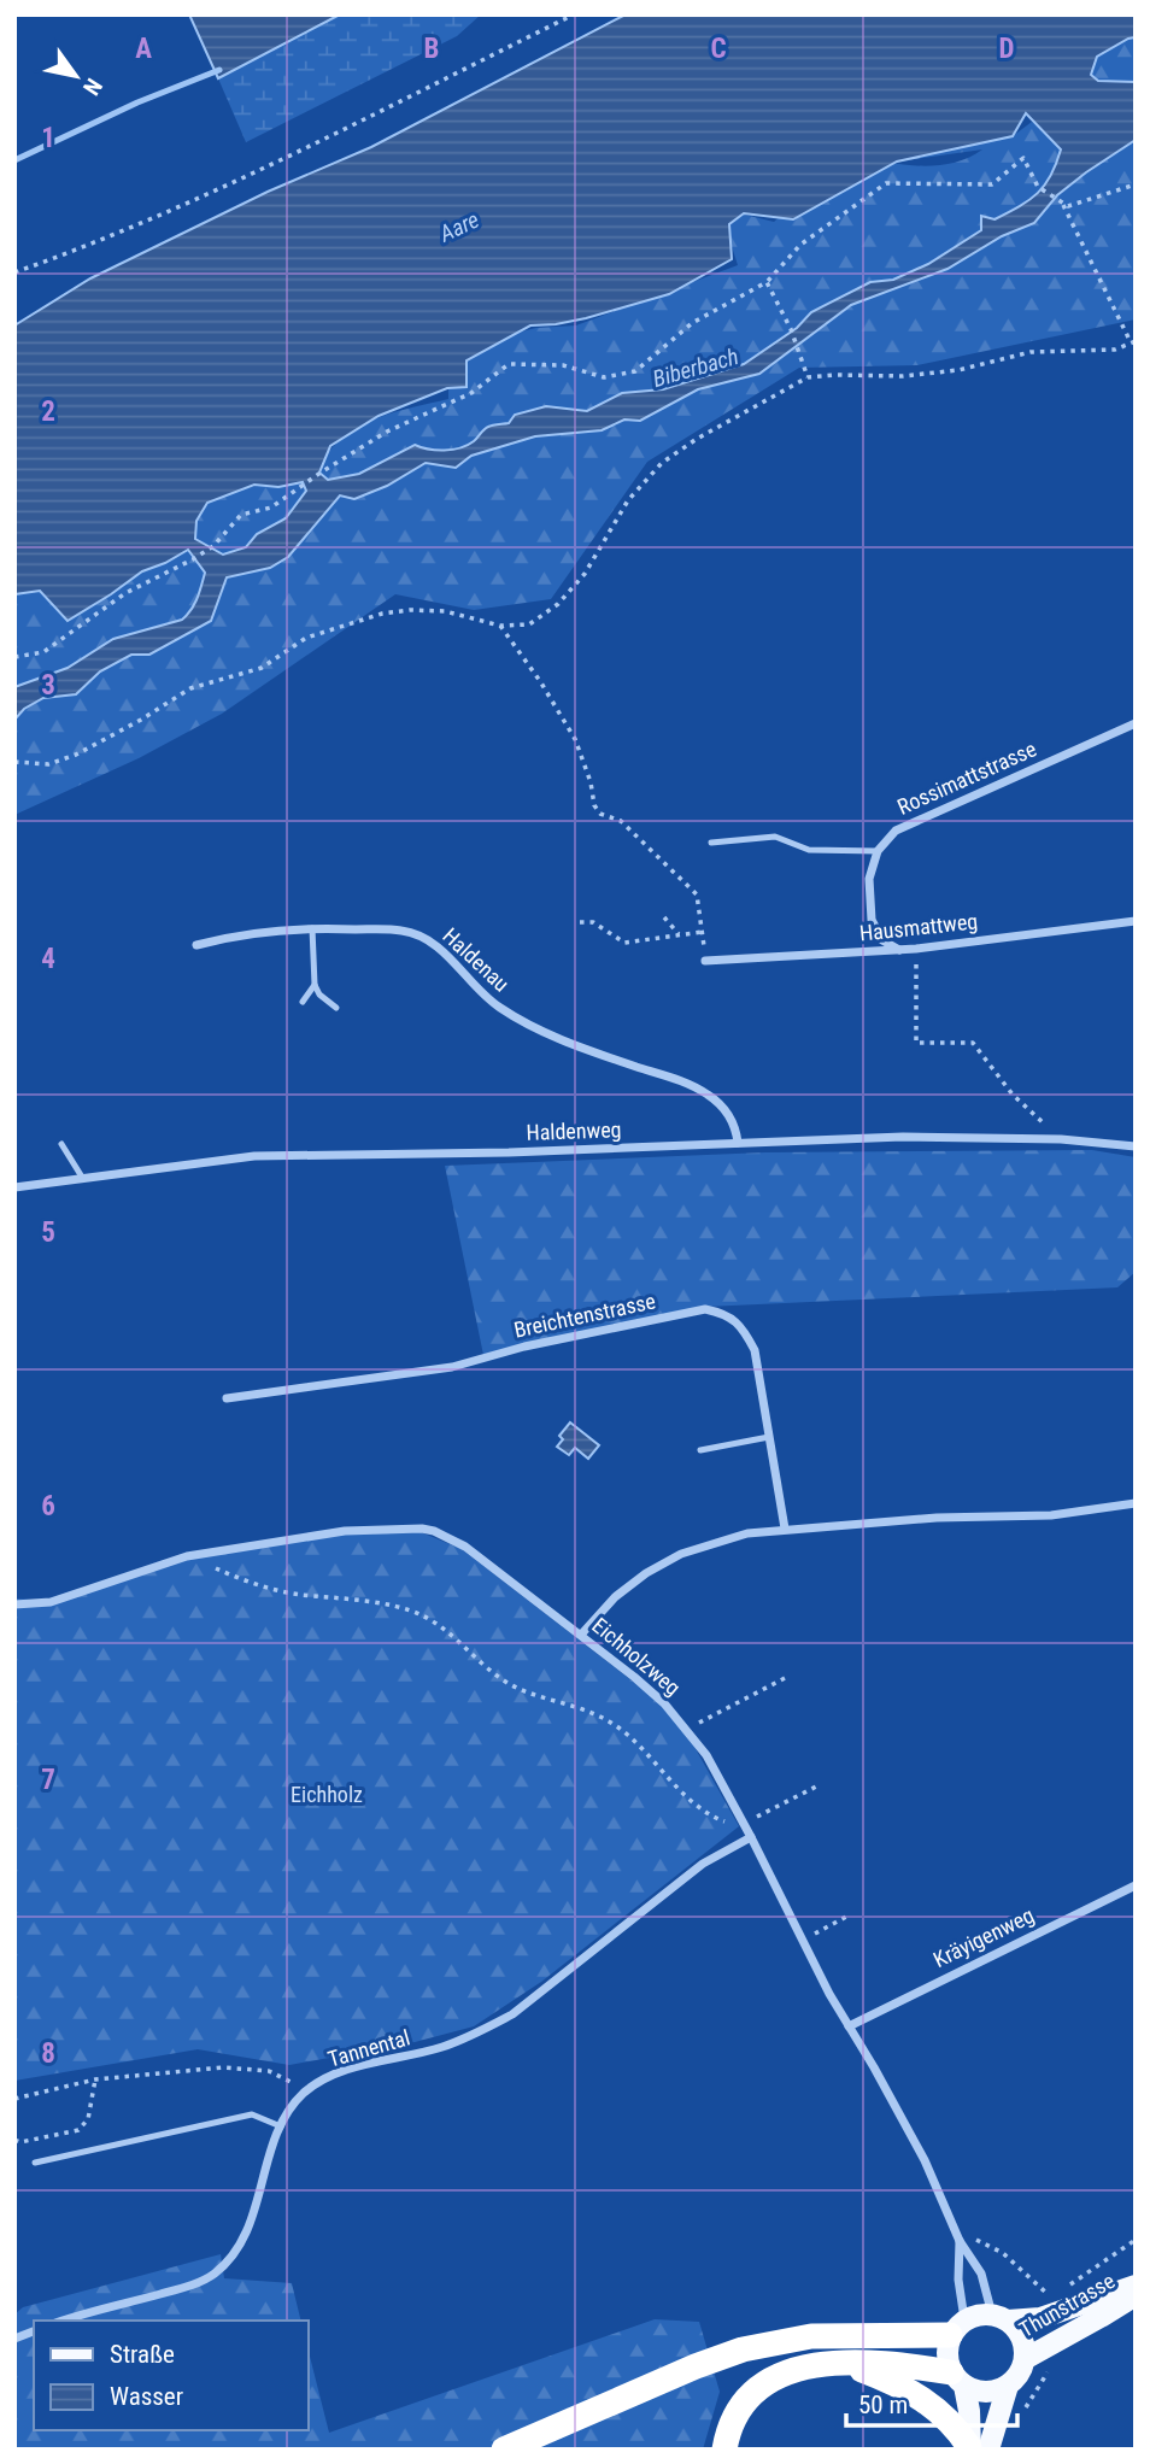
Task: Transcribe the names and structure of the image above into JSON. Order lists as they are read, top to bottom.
{
  "streets": {
    "main road": ["Thunstrasse"],
    "street": [
      "Rossimattstrasse",
      "Hausmattweg",
      "Haldenau",
      "Haldenweg",
      "Breichtenstrasse",
      "Eichholzweg",
      "Kräyigenweg",
      "Tannental"
    ]
  },
  "crossings": [
    ["Haldenau", "Haldenweg"],
    ["Eichholzweg", "Kräyigenweg"],
    ["Eichholzweg", "Tannental"],
    ["Eichholzweg", "Thunstrasse"]
  ],
  "water": ["Aare", "Biberbach"],
  "parks": ["Eichholz"],
  "legend": ["Straße", "Wasser"],
  "scale_bar": "50 m",
  "north": "bottom right",
  "grid": {
    "columns": [
      "A",
      "B",
      "C",
      "D"
    ],
    "rows": [
      "1",
      "2",
      "3",
      "4",
      "5",
      "6",
      "7",
      "8"
    ]
  }
}
